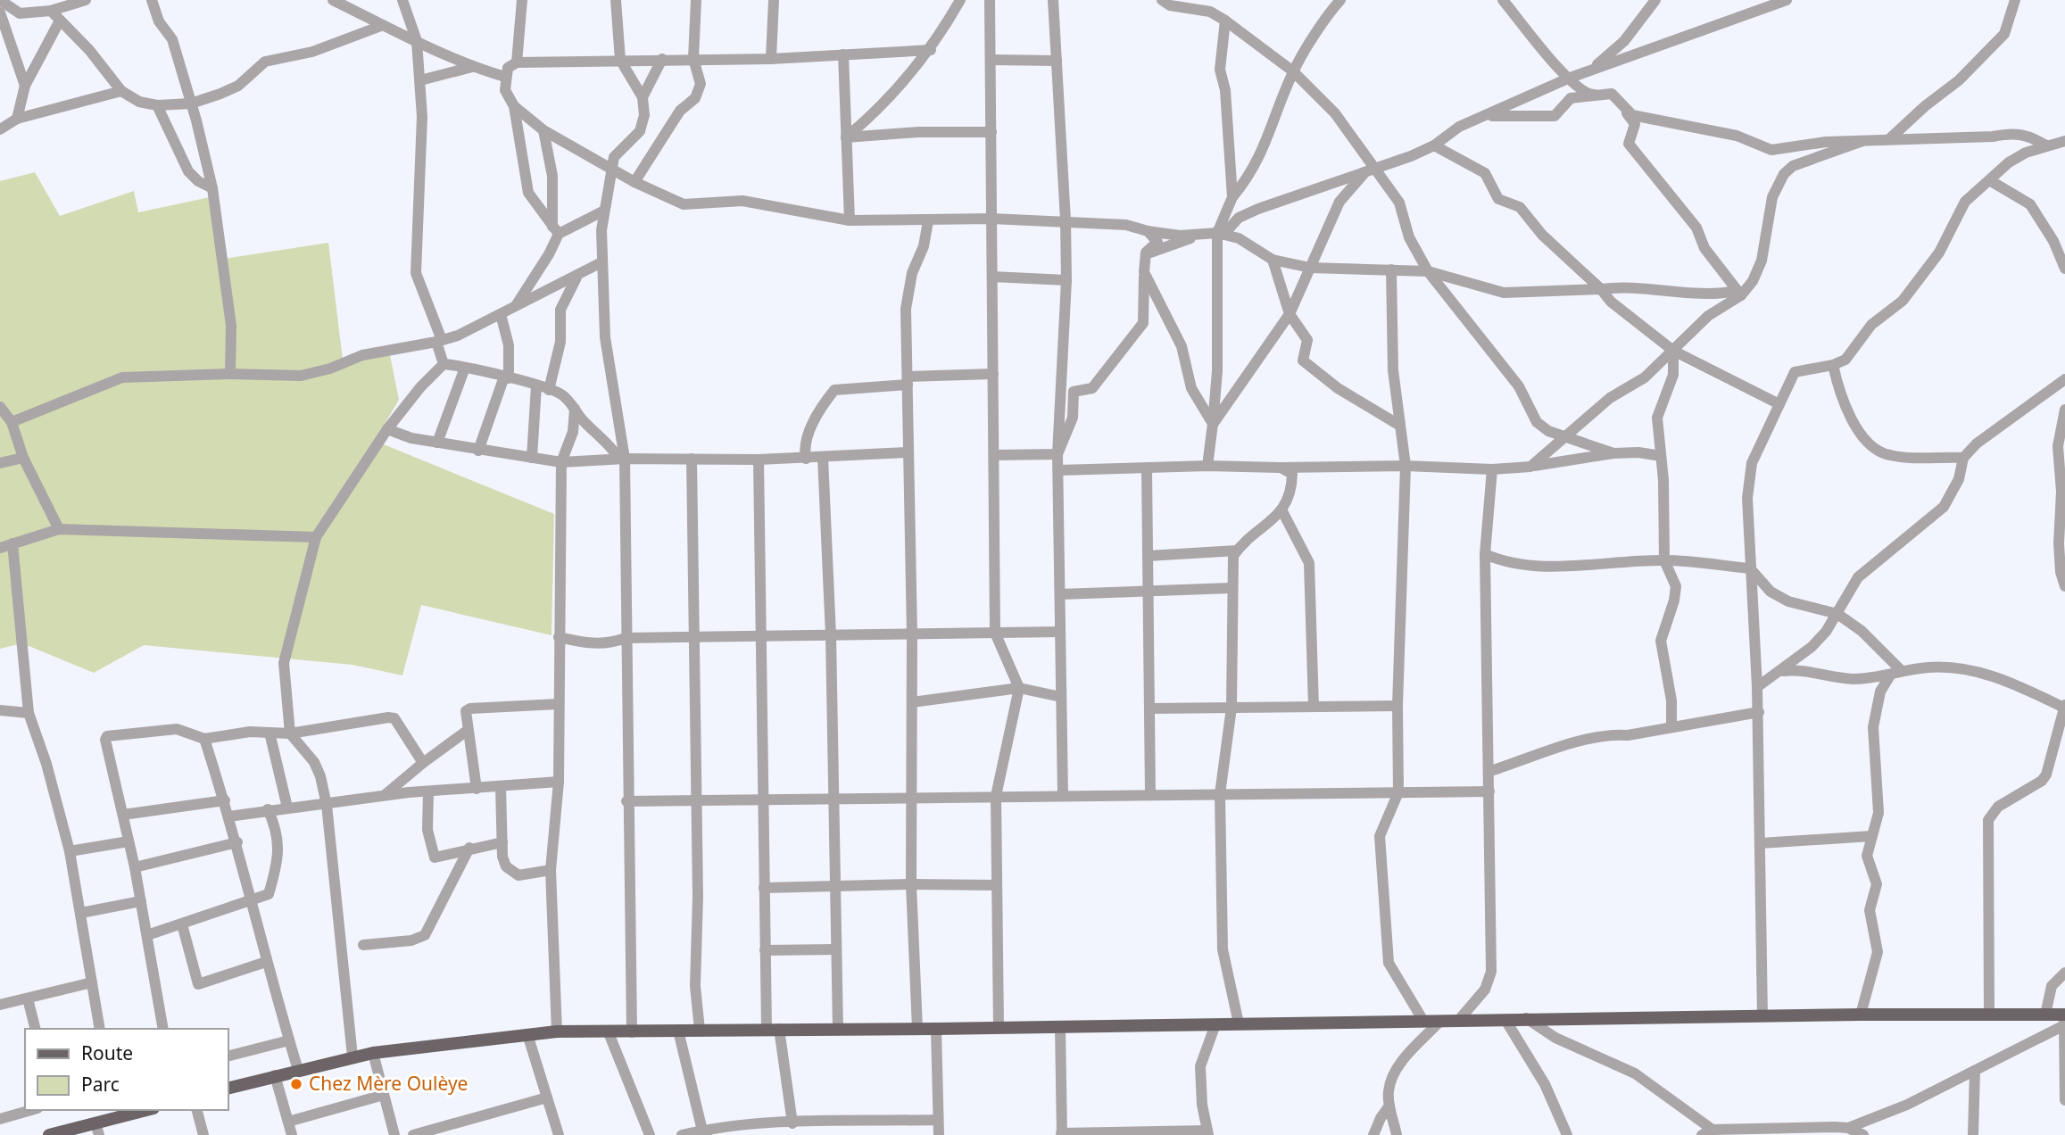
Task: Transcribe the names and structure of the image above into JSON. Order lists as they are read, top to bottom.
{
  "places": ["Chez Mère Oulèye"],
  "legend": ["Route", "Parc"]
}
